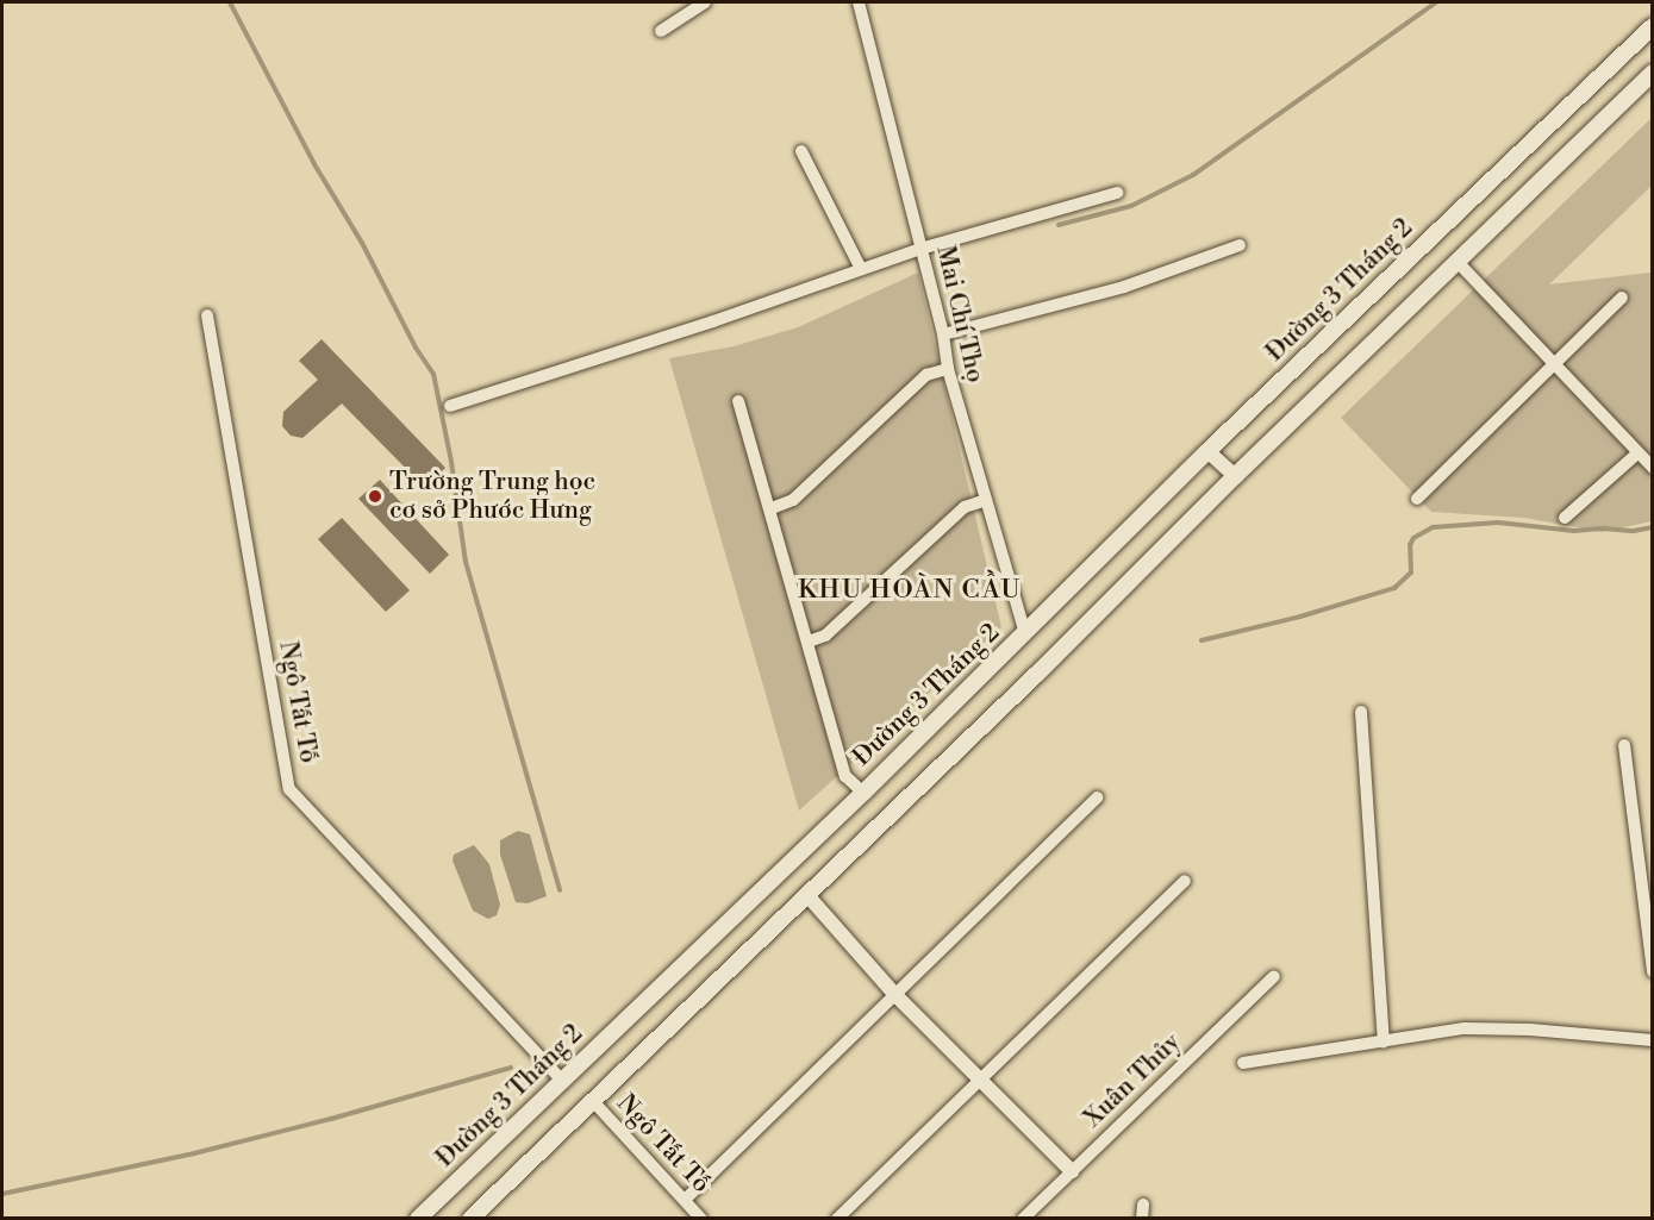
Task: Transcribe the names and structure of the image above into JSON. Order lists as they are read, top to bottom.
{
  "streets": {
    "main road": ["Đường 3 Tháng 2"],
    "street": ["Mai Chí Thọ", "Ngô Tất Tố", "Xuân Thủy"]
  },
  "crossings": [
    ["Đường 3 Tháng 2", "Mai Chí Thọ"],
    ["Đường 3 Tháng 2", "Ngô Tất Tố"]
  ],
  "districts": ["KHU HOÀN CẦU"],
  "places": ["Trường Trung học cơ sở Phước Hưng"]
}
